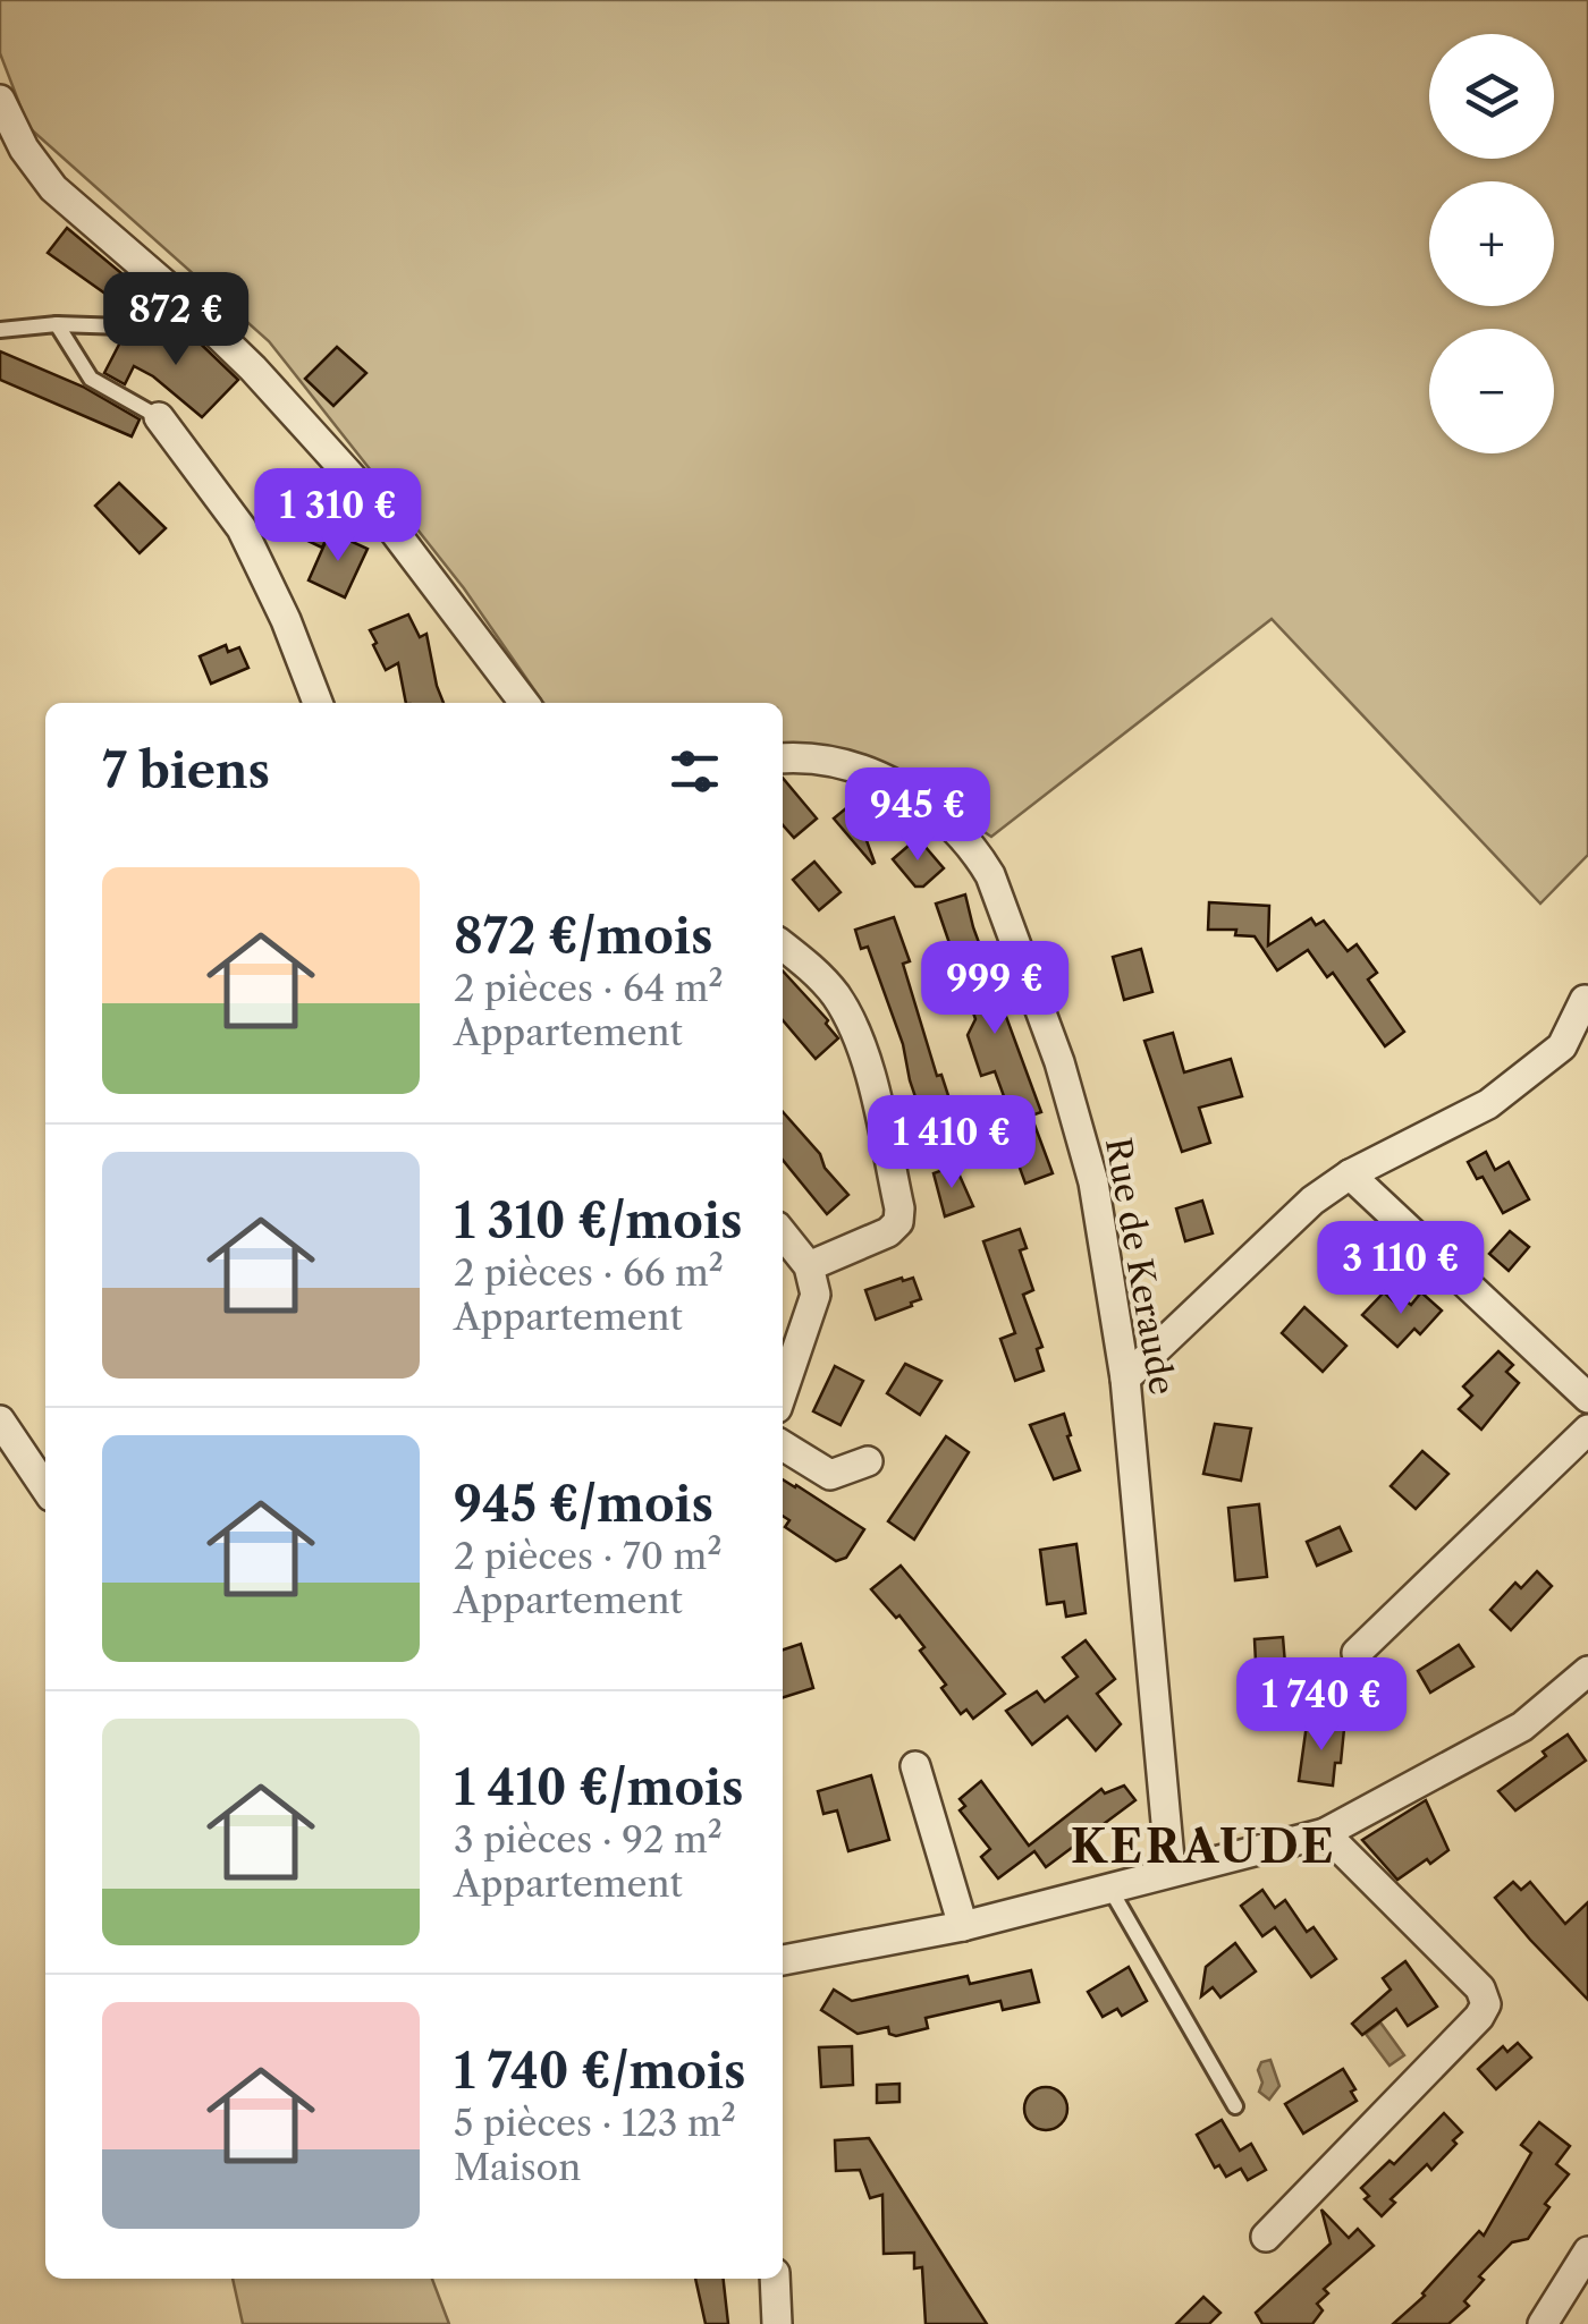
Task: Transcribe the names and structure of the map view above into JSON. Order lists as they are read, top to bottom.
{
  "streets": {
    "street": ["Rue de Keraude"]
  },
  "districts": ["KERAUDE"],
  "page": {
    "map_buttons": ["+", "−"],
    "price": [
      "872 €",
      "1 310 €",
      "945 €",
      "999 €",
      "1 410 €",
      "3 110 €",
      "1 740 €"
    ],
    "heading": "7 biens",
    "list": [
      {
        "name": "872 €/mois",
        "note": "2 pièces · 64 m² · Appartement"
      },
      {
        "name": "1 310 €/mois",
        "note": "2 pièces · 66 m² · Appartement"
      },
      {
        "name": "945 €/mois",
        "note": "2 pièces · 70 m² · Appartement"
      },
      {
        "name": "1 410 €/mois",
        "note": "3 pièces · 92 m² · Appartement"
      },
      {
        "name": "1 740 €/mois",
        "note": "5 pièces · 123 m² · Maison"
      }
    ]
  }
}
